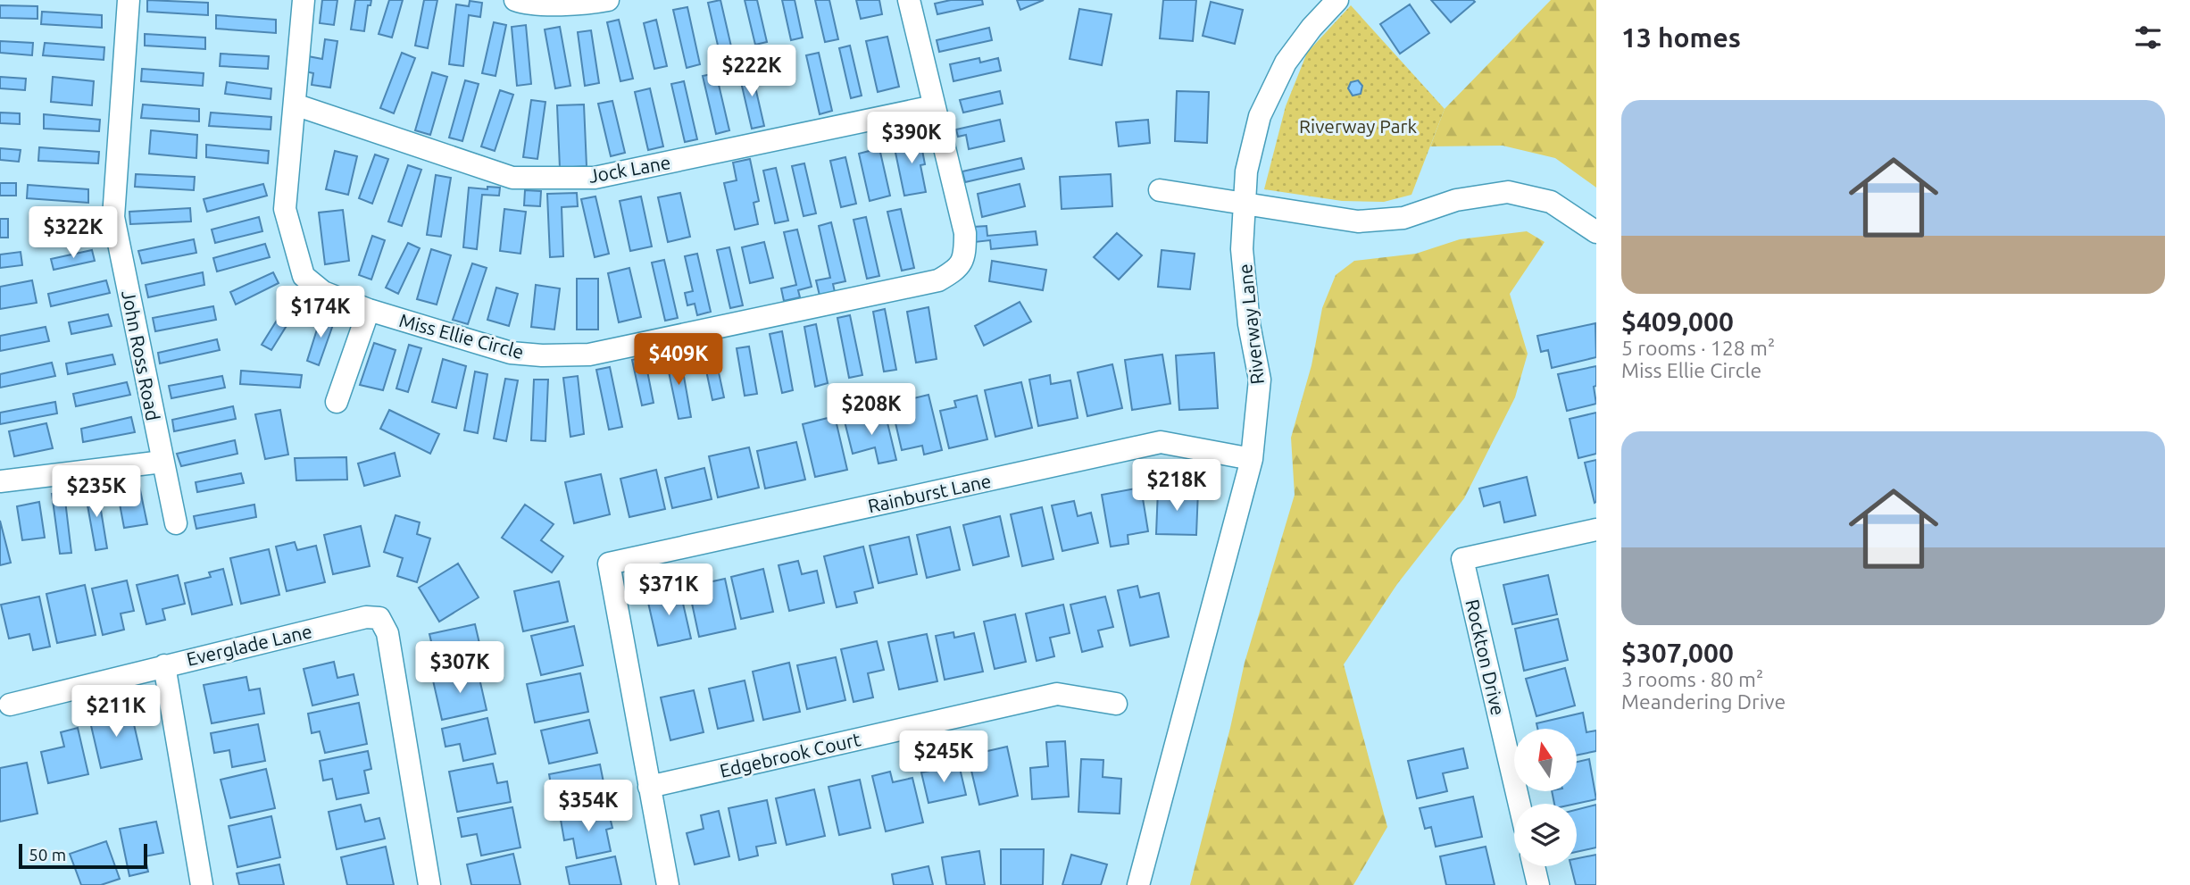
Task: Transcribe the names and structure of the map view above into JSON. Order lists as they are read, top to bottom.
{
  "streets": {
    "street": [
      "Jock Lane",
      "Riverway Lane",
      "Miss Ellie Circle",
      "John Ross Road",
      "Rainburst Lane",
      "Everglade Lane",
      "Rockton Drive",
      "Edgebrook Court"
    ]
  },
  "crossings": [
    ["Jock Lane", "Miss Ellie Circle"],
    ["Riverway Lane", "Rainburst Lane"],
    ["Rainburst Lane", "Edgebrook Court"]
  ],
  "parks": ["Riverway Park"],
  "scale_bar": "50 m",
  "north": "top",
  "page": {
    "heading": "13 homes",
    "price": [
      "$222K",
      "$390K",
      "$322K",
      "$174K",
      "$409K",
      "$208K",
      "$218K",
      "$235K",
      "$371K",
      "$307K",
      "$211K",
      "$245K",
      "$354K"
    ],
    "list": [
      {
        "name": "$409,000",
        "note": "5 rooms · 128 m² · Miss Ellie Circle"
      },
      {
        "name": "$307,000",
        "note": "3 rooms · 80 m² · Meandering Drive"
      }
    ],
    "scale": "50 m"
  }
}
